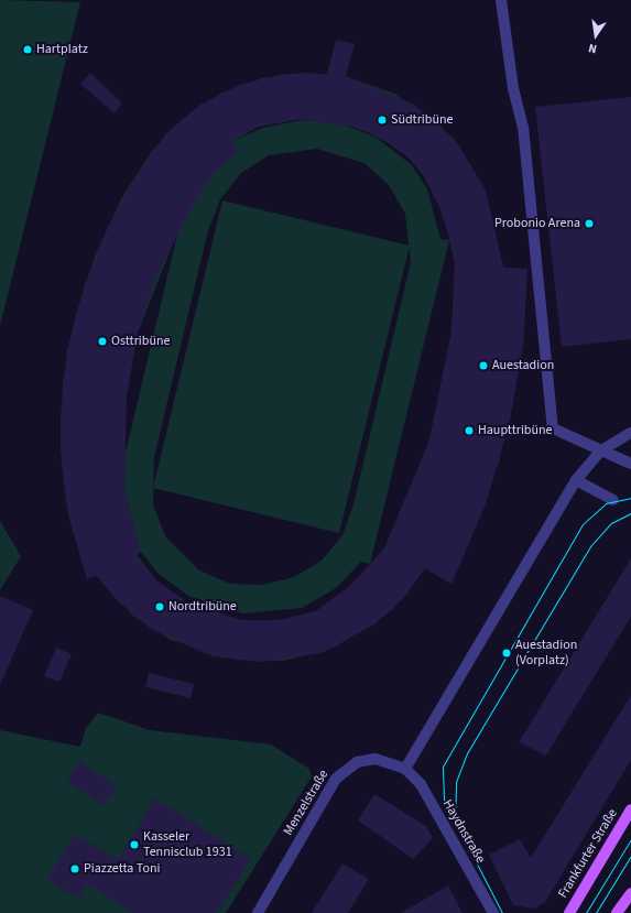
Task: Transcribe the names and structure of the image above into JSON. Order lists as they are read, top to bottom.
{
  "streets": {
    "main road": ["Frankfurter Straße"],
    "street": ["Menzelstraße", "Haydnstraße"]
  },
  "crossings": [
    ["Menzelstraße", "Haydnstraße"]
  ],
  "places": [
    "Hartplatz",
    "Südtribüne",
    "Probonio Arena",
    "Osttribüne",
    "Auestadion",
    "Haupttribüne",
    "Nordtribüne",
    "Auestadion (Vorplatz)",
    "Kasseler Tennisclub 1931",
    "Piazzetta Toni"
  ],
  "north": "bottom"
}
